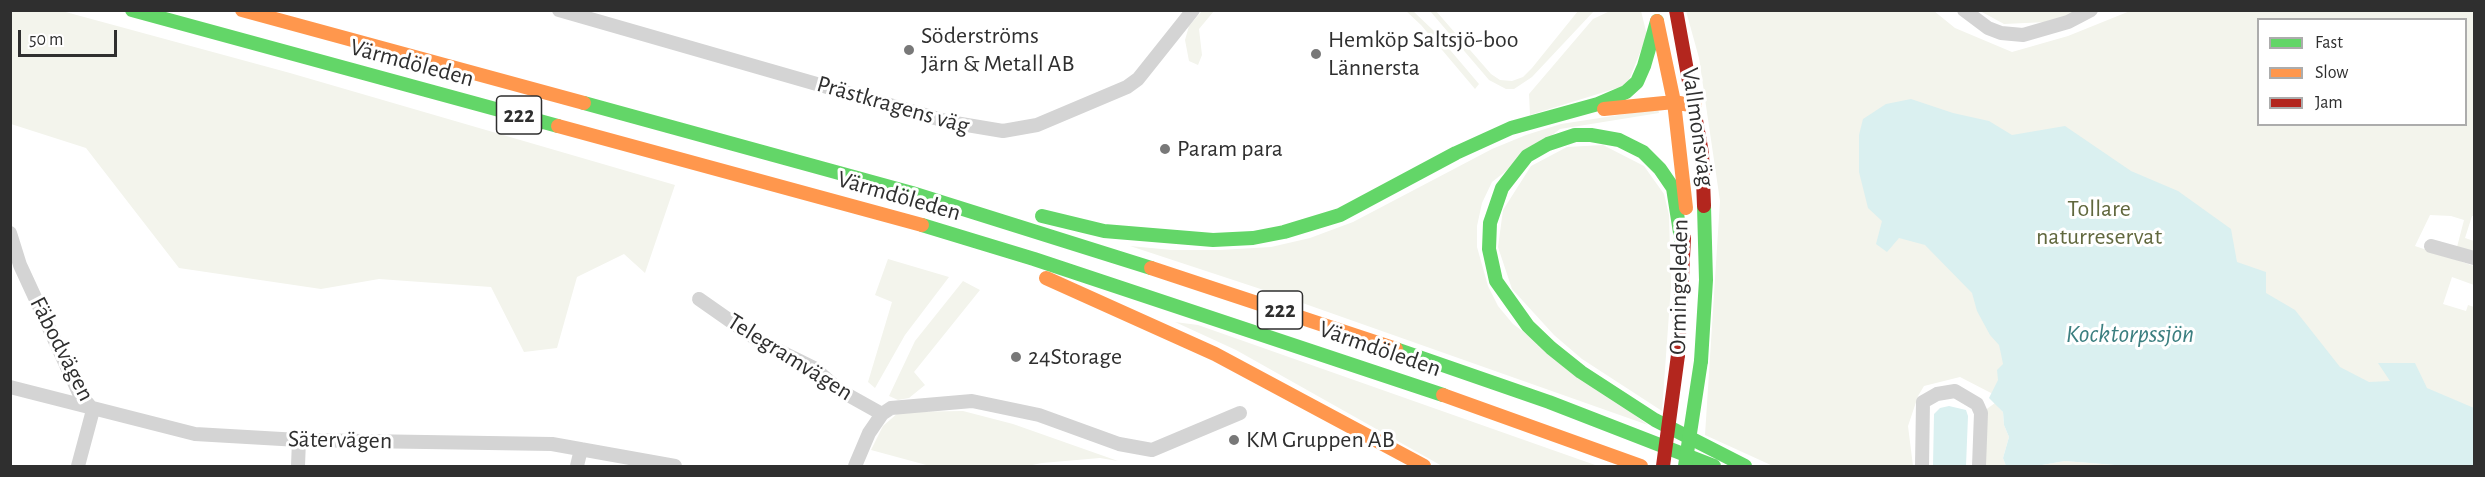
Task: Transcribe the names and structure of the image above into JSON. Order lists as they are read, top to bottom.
{
  "streets": {
    "main road": [
      "Värmdöleden",
      "222",
      "Vallmonsväg",
      "Ormingeleden"
    ],
    "street": [
      "Prästkragens väg",
      "Fäbodvägen",
      "Telegramvägen",
      "Sätervägen"
    ]
  },
  "crossings": [
    ["Vallmonsväg", "Ormingeleden"],
    ["Fäbodvägen", "Sätervägen"]
  ],
  "water": ["Kocktorpssjön"],
  "parks": ["Tollare naturreservat"],
  "places": [
    "Söderströms Järn & Metall AB",
    "Hemköp Saltsjö-boo Lännersta",
    "Param para",
    "24Storage",
    "KM Gruppen AB"
  ],
  "legend": ["Fast", "Slow", "Jam"],
  "scale_bar": "50 m"
}
